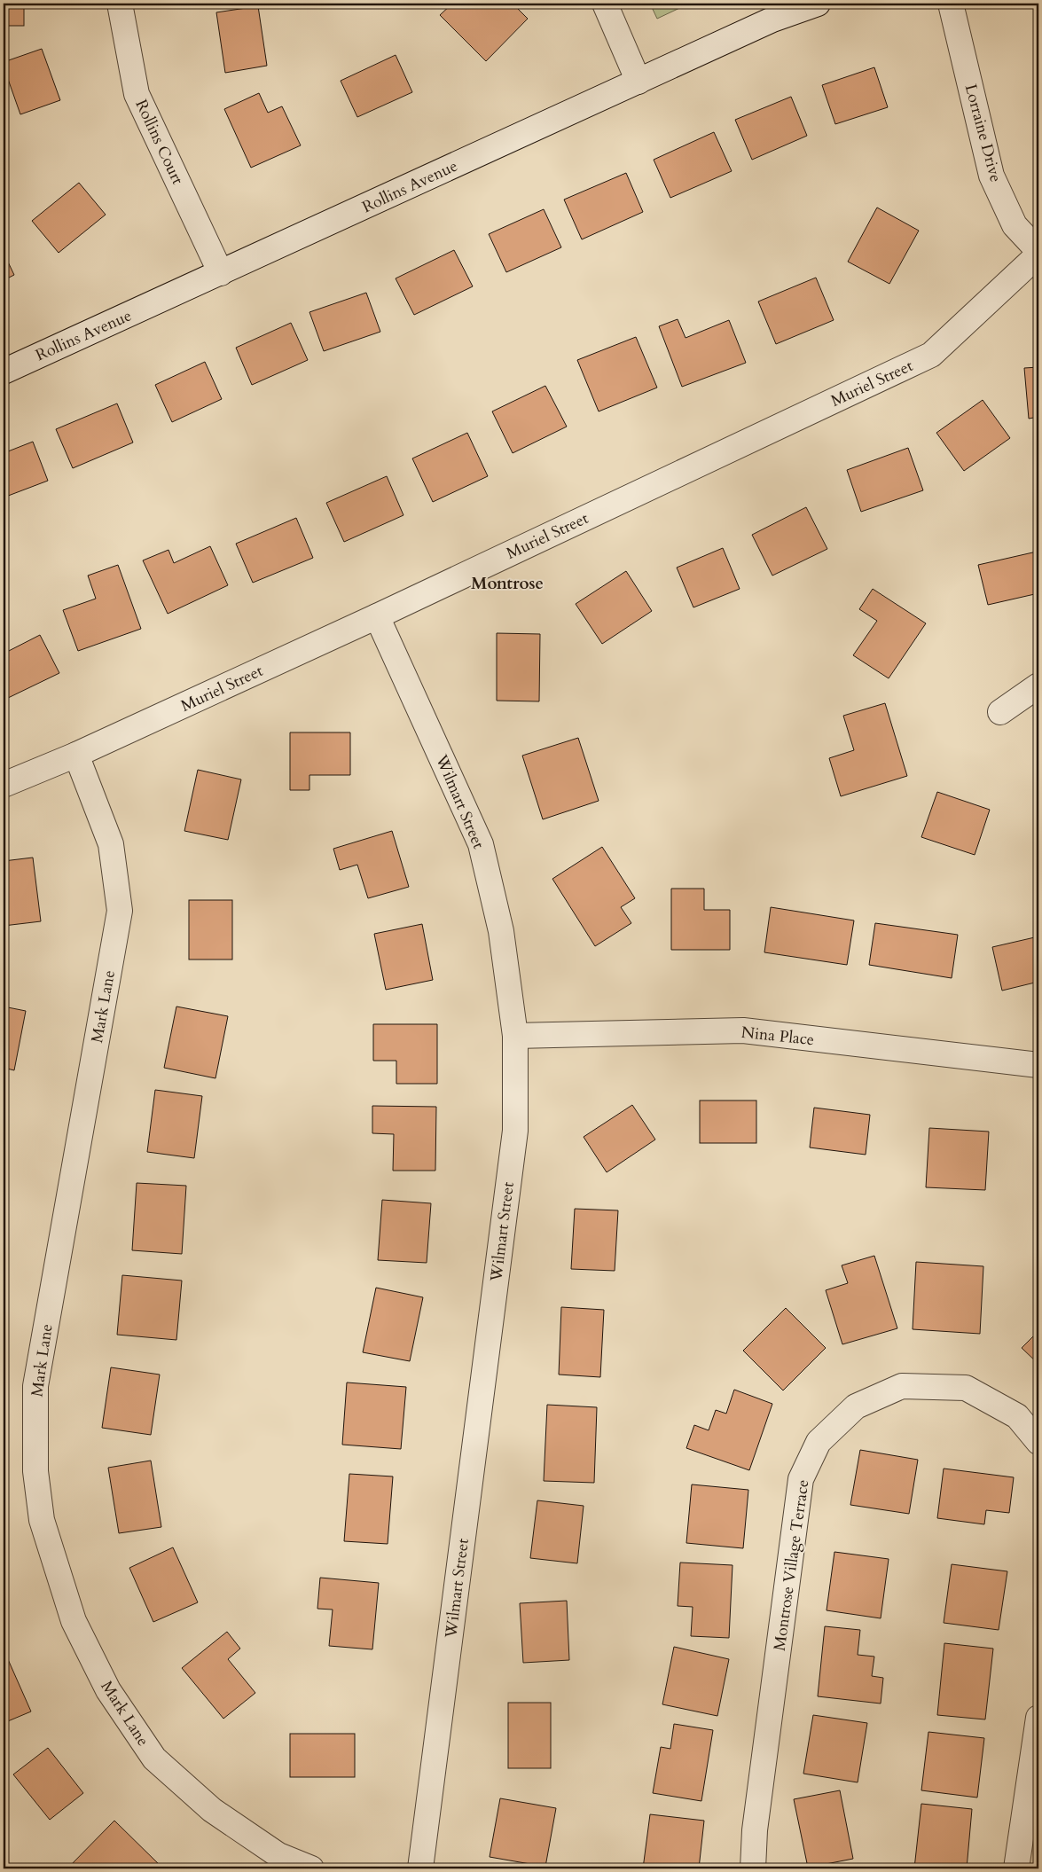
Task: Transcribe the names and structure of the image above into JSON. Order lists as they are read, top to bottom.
{
  "streets": {
    "street": [
      "Lorraine Drive",
      "Rollins Court",
      "Rollins Avenue",
      "Muriel Street",
      "Wilmart Street",
      "Mark Lane",
      "Nina Place",
      "Montrose Village Terrace"
    ]
  },
  "crossings": [
    ["Rollins Court", "Rollins Avenue"],
    ["Muriel Street", "Wilmart Street"],
    ["Muriel Street", "Mark Lane"],
    ["Wilmart Street", "Nina Place"]
  ],
  "districts": ["Montrose"]
}
